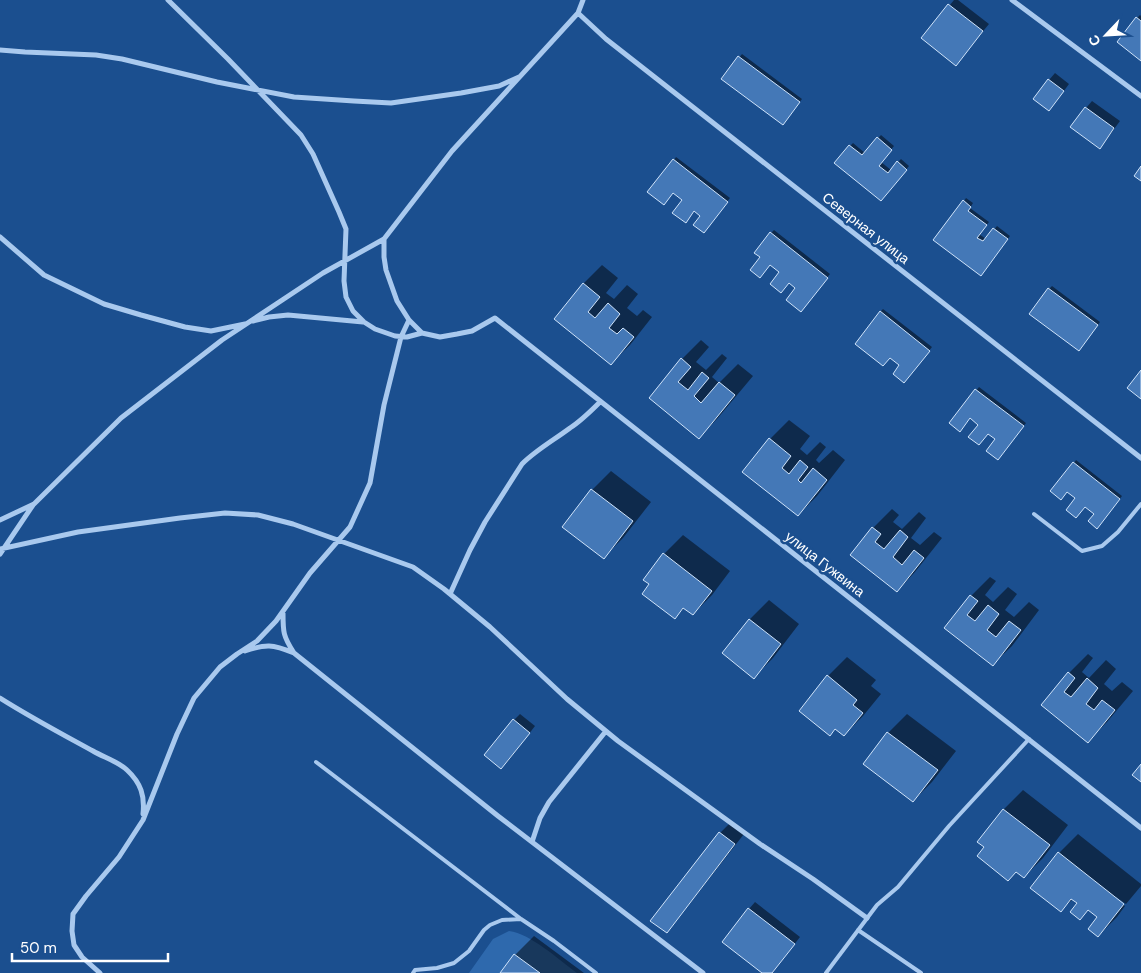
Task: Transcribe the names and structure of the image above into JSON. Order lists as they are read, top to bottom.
{
  "streets": {
    "street": ["Северная улица", "улица Гужвина"]
  },
  "scale_bar": "50 m",
  "north": "bottom left"
}
